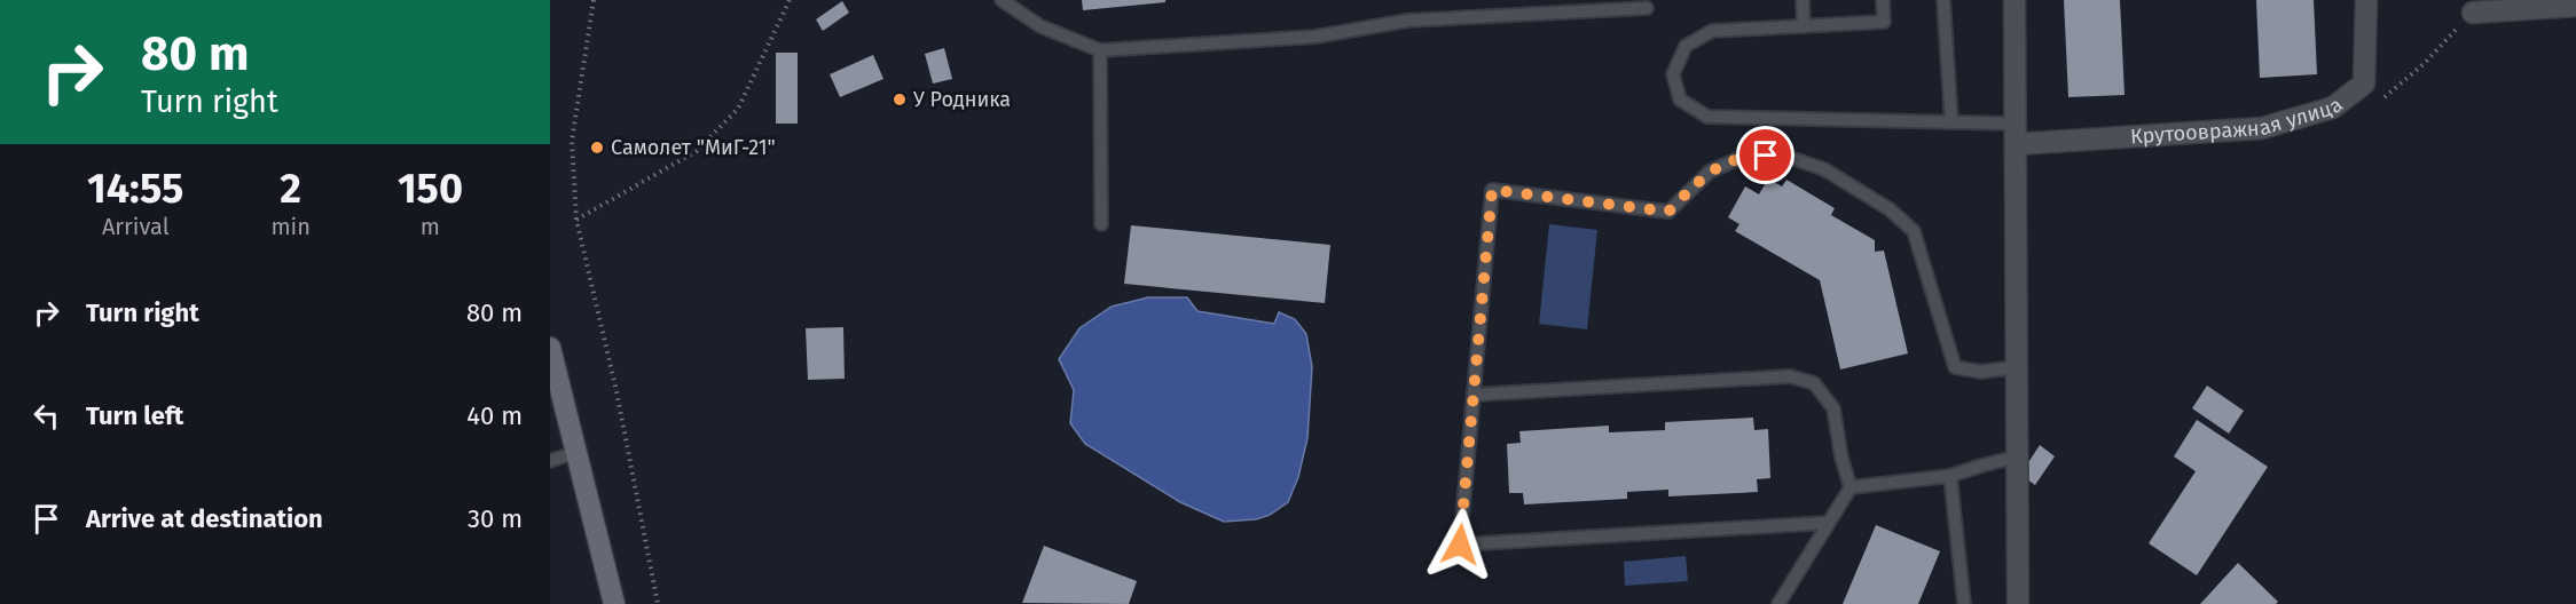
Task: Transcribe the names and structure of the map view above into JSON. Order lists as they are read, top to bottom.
{
  "streets": {
    "street": ["Крутоовражная улица"]
  },
  "places": ["У Родника", "Самолет \"МиГ-21\""],
  "page": {
    "turn": ["80 m", "Turn right"],
    "eta": [
      "14:55",
      "Arrival",
      "2",
      "min",
      "150",
      "m"
    ],
    "list": [
      {
        "name": "Turn right",
        "value": "80 m"
      },
      {
        "name": "Turn left",
        "value": "40 m"
      },
      {
        "name": "Arrive at destination",
        "value": "30 m"
      }
    ]
  }
}
